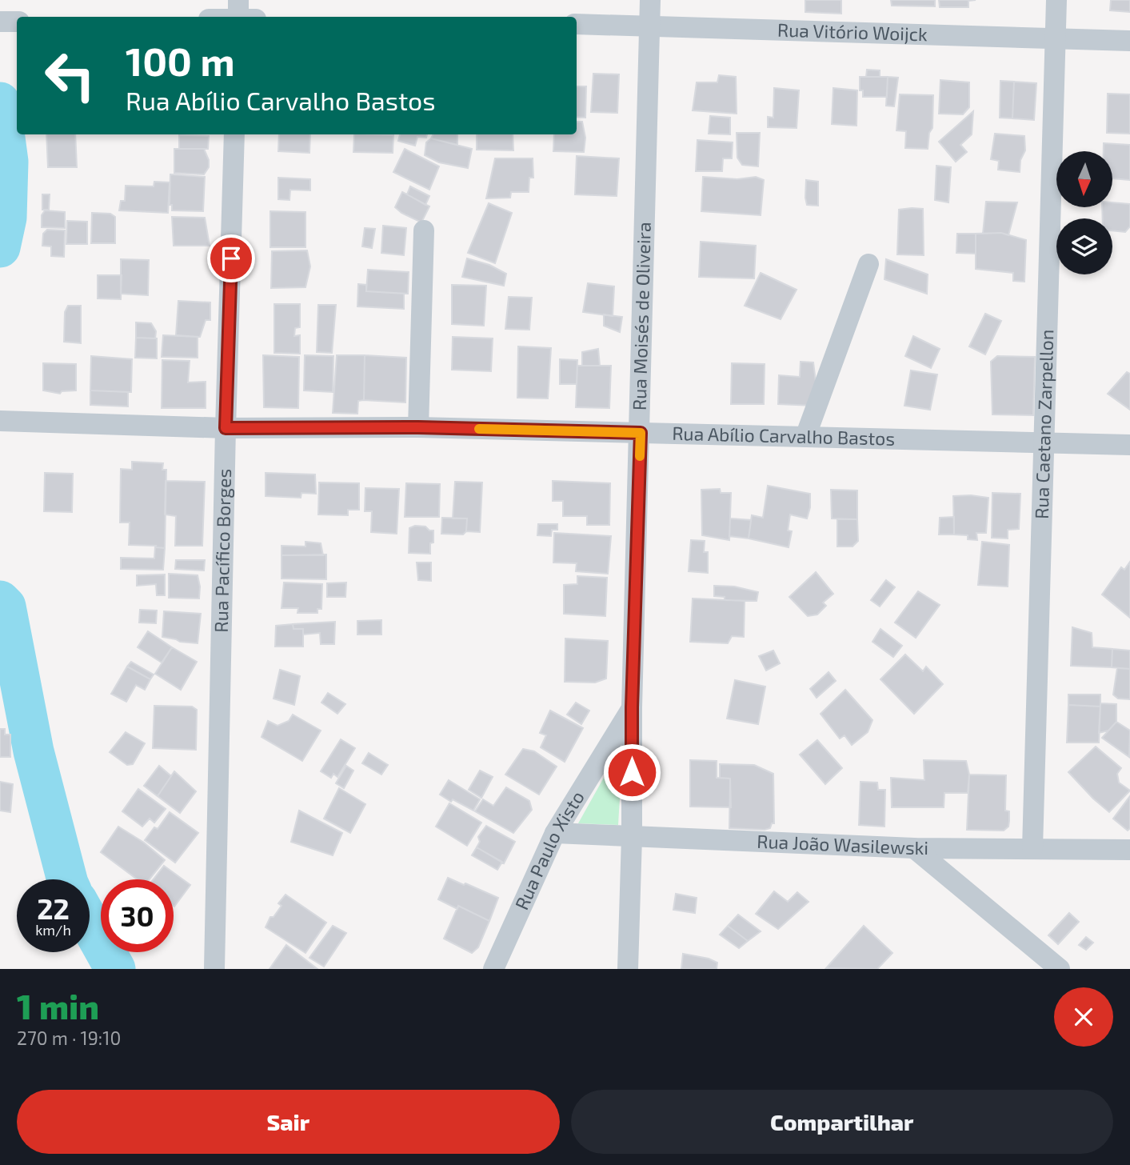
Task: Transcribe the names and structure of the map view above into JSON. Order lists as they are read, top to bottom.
{
  "streets": {
    "street": [
      "Rua Vitório Woijck",
      "Rua Moisés de Oliveira",
      "Rua Caetano Zarpellon",
      "Rua Abílio Carvalho Bastos",
      "Rua Pacífico Borges",
      "Rua João Wasilewski",
      "Rua Paulo Xisto"
    ]
  },
  "crossings": [
    ["Rua Vitório Woijck", "Rua Moisés de Oliveira"],
    ["Rua Vitório Woijck", "Rua Caetano Zarpellon"],
    ["Rua Moisés de Oliveira", "Rua Abílio Carvalho Bastos"],
    ["Rua Moisés de Oliveira", "Rua João Wasilewski"],
    ["Rua Moisés de Oliveira", "Rua Paulo Xisto"],
    ["Rua Caetano Zarpellon", "Rua Abílio Carvalho Bastos"],
    ["Rua Caetano Zarpellon", "Rua João Wasilewski"],
    ["Rua Abílio Carvalho Bastos", "Rua Pacífico Borges"],
    ["Rua João Wasilewski", "Rua Paulo Xisto"]
  ],
  "north": "bottom",
  "page": {
    "turn": ["100 m", "Rua Abílio Carvalho Bastos"],
    "speed": "22 km/h",
    "limit": "30",
    "heading": ["1 min", "270 m · 19:10"],
    "buttons": ["Sair", "Compartilhar"]
  }
}
